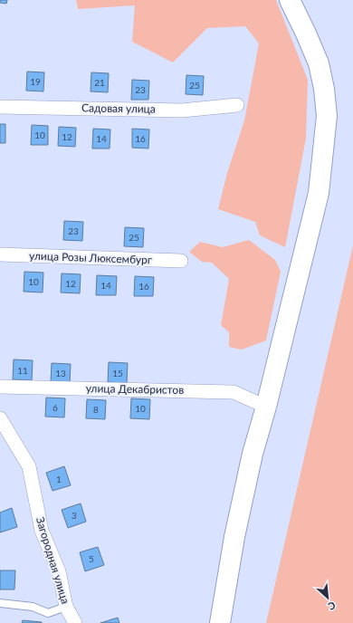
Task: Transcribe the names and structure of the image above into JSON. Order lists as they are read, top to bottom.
{
  "streets": {
    "street": [
      "Садовая улица",
      "улица Розы Люксембург",
      "улица Декабристов",
      "Загородная улица"
    ]
  },
  "house_numbers": [
    "19",
    "21",
    "25",
    "23",
    "10",
    "12",
    "14",
    "16",
    "23",
    "25",
    "10",
    "12",
    "14",
    "16",
    "11",
    "13",
    "15",
    "6",
    "10",
    "8",
    "1",
    "3",
    "5"
  ],
  "north": "bottom right"
}
